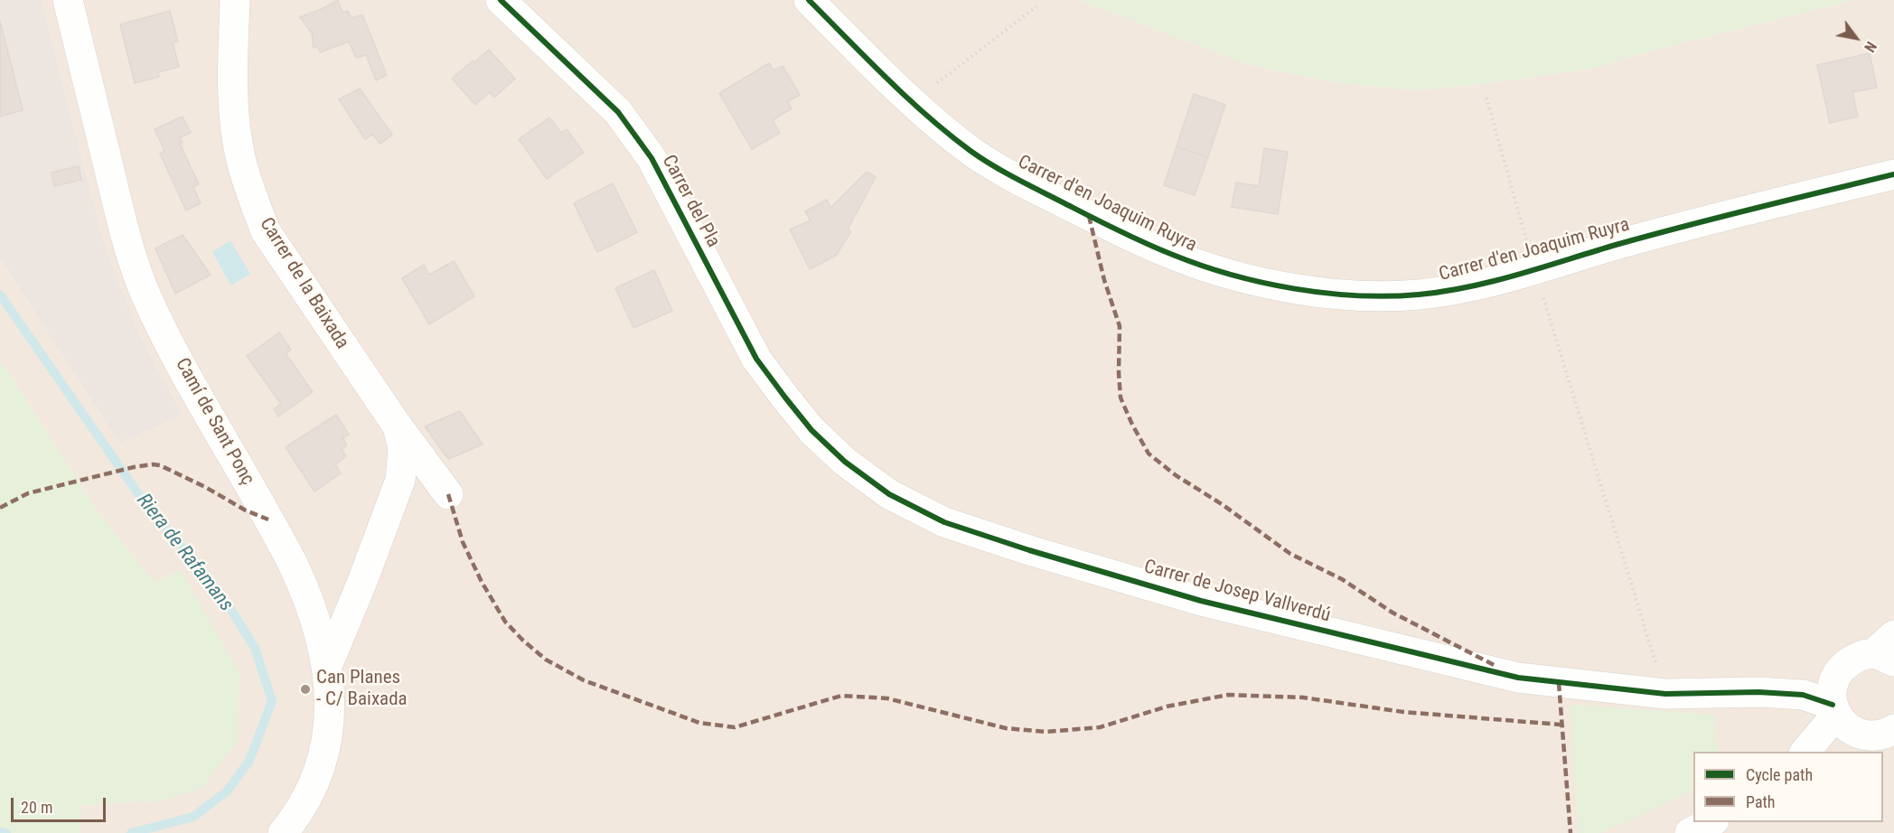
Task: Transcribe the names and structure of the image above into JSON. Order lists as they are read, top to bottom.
{
  "streets": {
    "street": [
      "Carrer del Pla",
      "Carrer d'en Joaquim Ruyra",
      "Carrer de la Baixada",
      "Camí de Sant Ponç",
      "Carrer de Josep Vallverdú"
    ]
  },
  "crossings": [
    ["Carrer del Pla", "Carrer de Josep Vallverdú"],
    ["Carrer de la Baixada", "Camí de Sant Ponç"]
  ],
  "water": ["Riera de Rafamans"],
  "places": ["Can Planes - C/ Baixada"],
  "legend": ["Cycle path", "Path"],
  "scale_bar": "20 m",
  "north": "bottom right"
}
